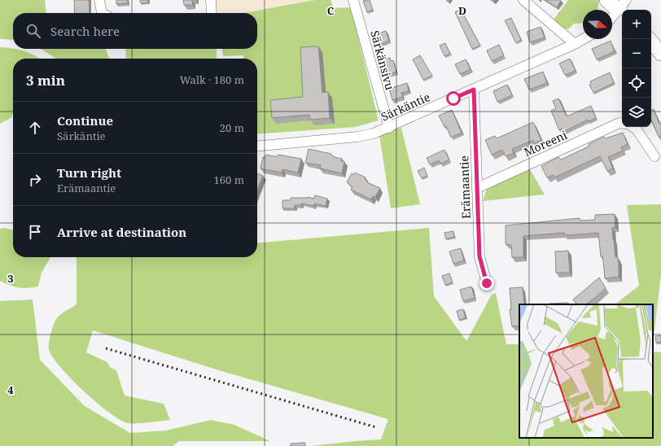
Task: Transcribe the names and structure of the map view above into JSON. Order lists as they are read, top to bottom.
{
  "streets": {
    "street": [
      "Särkänsivu",
      "Särkäntie",
      "Moreeni",
      "Erämaantie"
    ]
  },
  "crossings": [
    ["Särkänsivu", "Särkäntie"],
    ["Särkäntie", "Erämaantie"],
    ["Moreeni", "Erämaantie"]
  ],
  "north": "right",
  "page": {
    "map_buttons": ["+", "−"],
    "search": "Search here",
    "heading": ["3 min", "Walk · 180 m"],
    "list": [
      ["Continue", "Särkäntie", "20 m"],
      ["Turn right", "Erämaantie", "160 m"],
      "Arrive at destination"
    ]
  },
  "grid": {
    "columns": ["C", "D"],
    "rows": ["3", "4"]
  }
}
